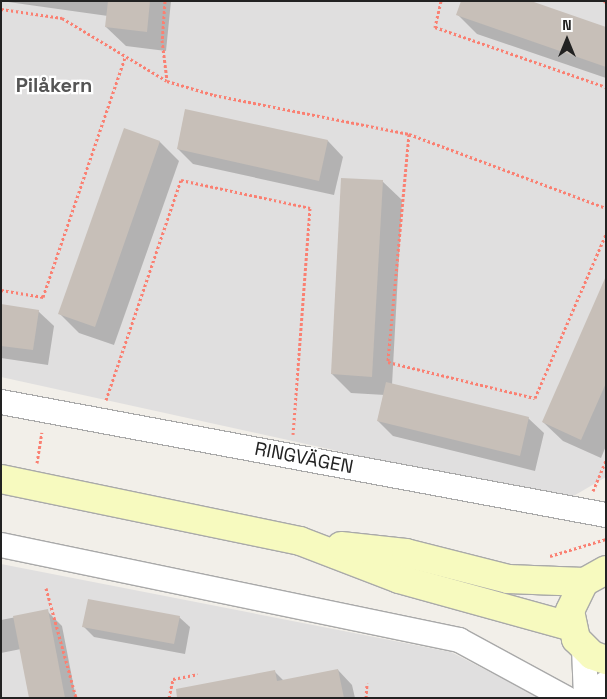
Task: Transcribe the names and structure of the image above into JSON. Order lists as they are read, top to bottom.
{
  "streets": {
    "street": ["RINGVÄGEN"]
  },
  "districts": ["Pilåkern"],
  "north": "top"
}
